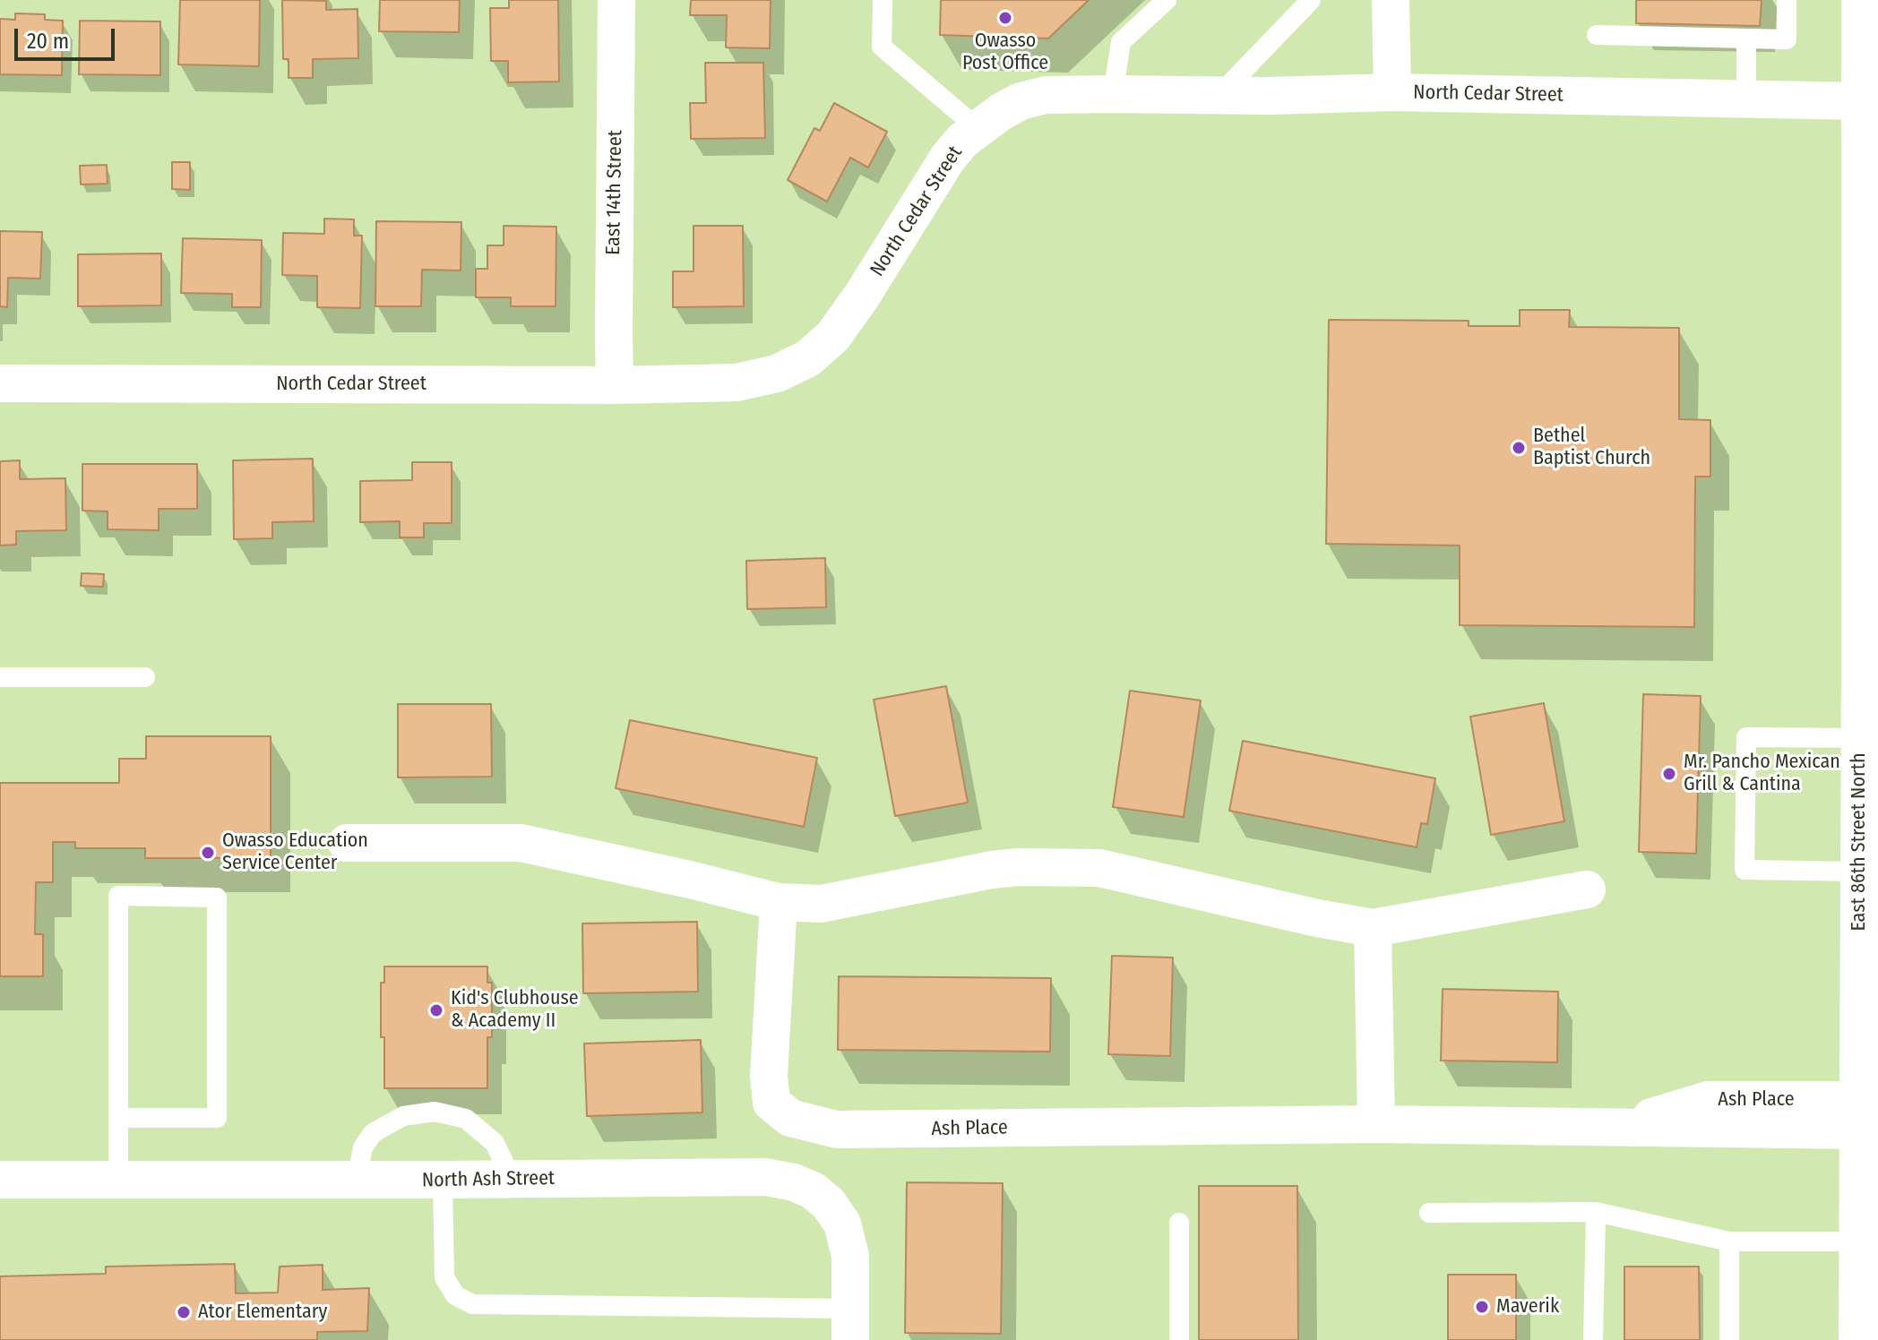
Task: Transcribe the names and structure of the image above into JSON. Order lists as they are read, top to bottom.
{
  "streets": {
    "main road": ["East 86th Street North"],
    "street": [
      "North Cedar Street",
      "East 14th Street",
      "Ash Place",
      "North Ash Street"
    ]
  },
  "crossings": [
    ["North Cedar Street", "East 14th Street"],
    ["North Cedar Street", "East 86th Street North"],
    ["East 86th Street North", "Ash Place"]
  ],
  "places": [
    "Owasso Post Office",
    "Bethel Baptist Church",
    "Mr. Pancho Mexican Grill & Cantina",
    "Owasso Education Service Center",
    "Kid's Clubhouse & Academy II",
    "Maverik",
    "Ator Elementary"
  ],
  "scale_bar": "20 m"
}
